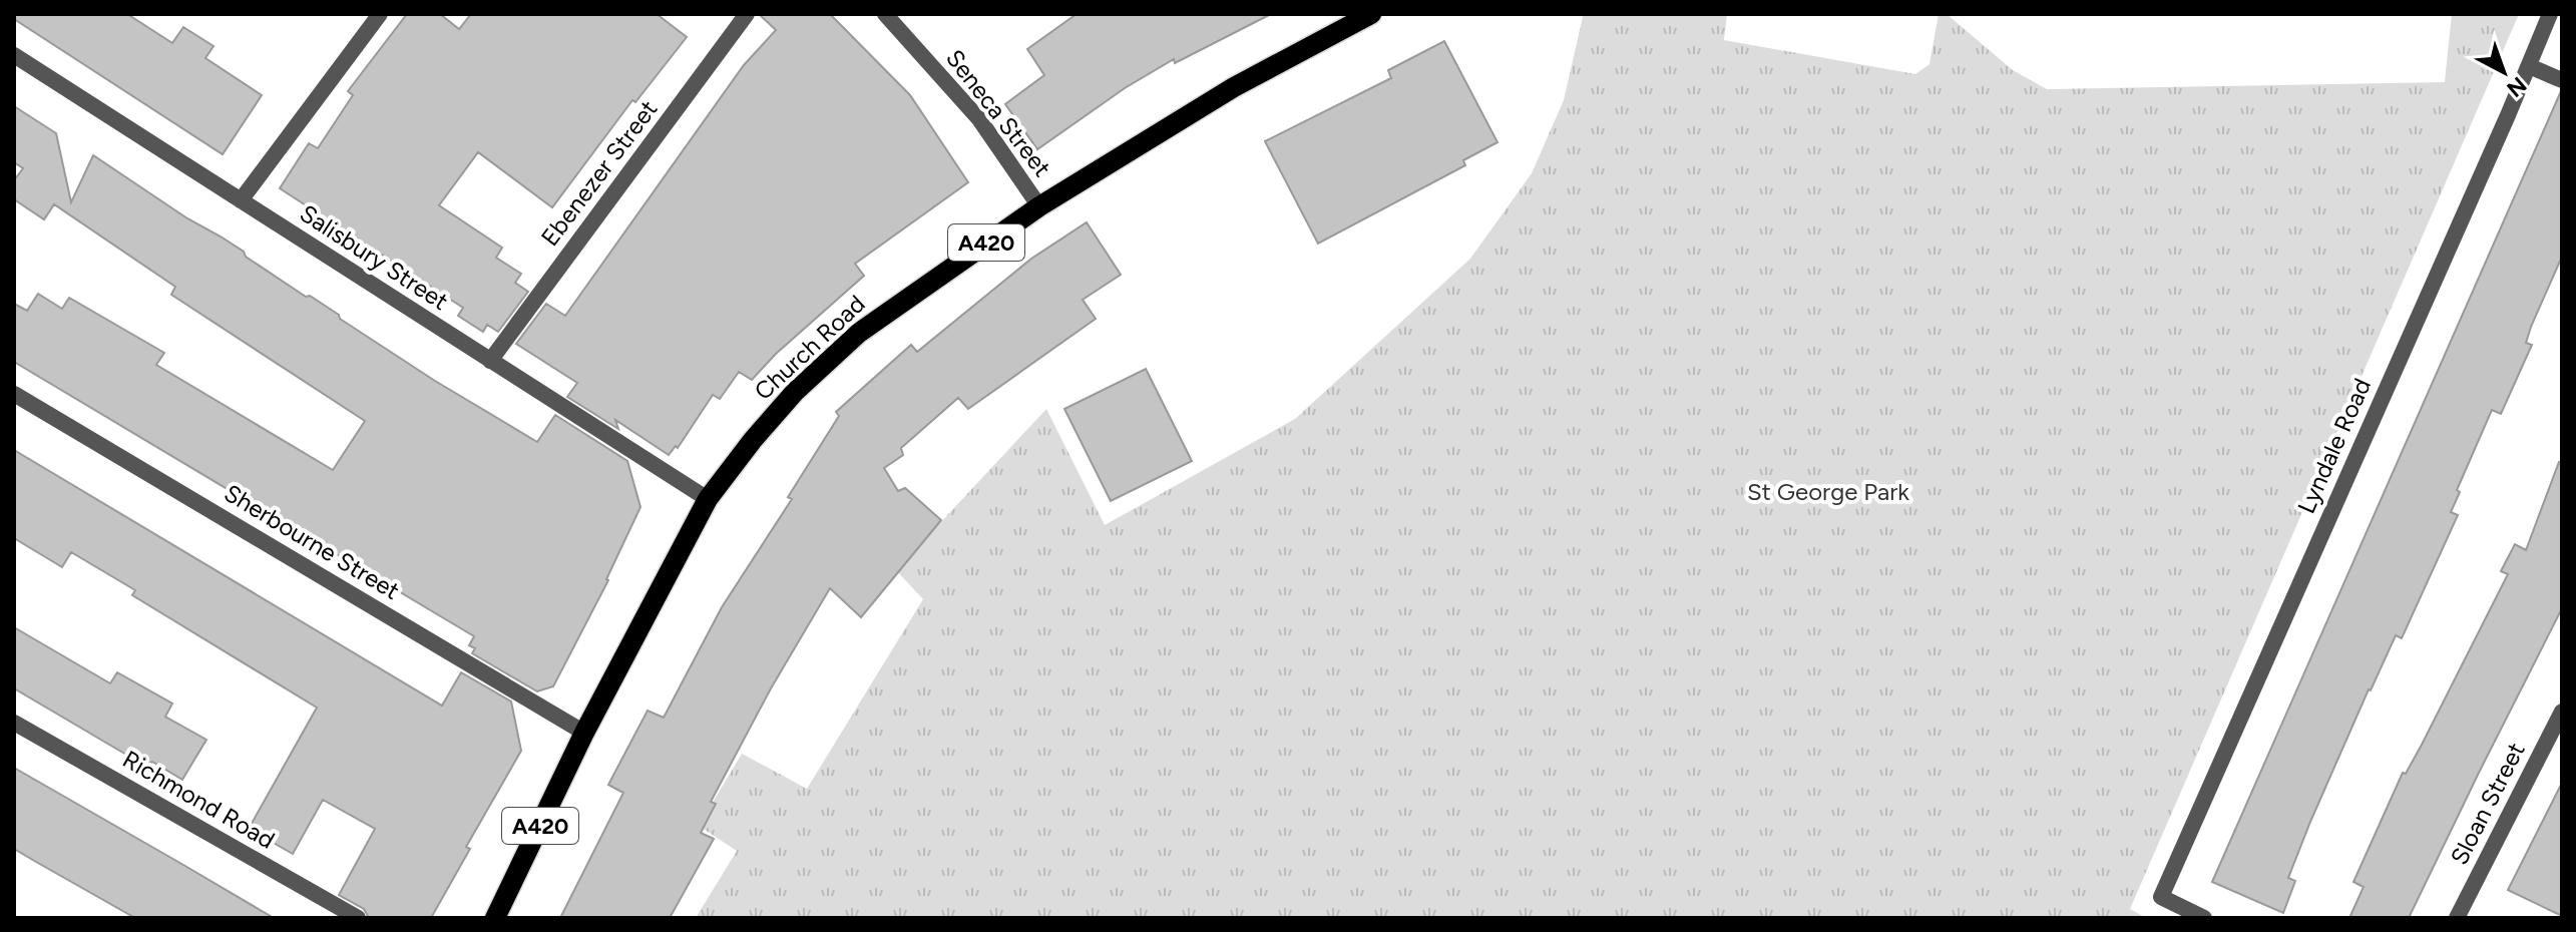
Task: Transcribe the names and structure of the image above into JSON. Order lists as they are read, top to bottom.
{
  "streets": {
    "main road": ["A420", "Church Road"],
    "street": [
      "Seneca Street",
      "Ebenezer Street",
      "Salisbury Street",
      "Lyndale Road",
      "Sherbourne Street",
      "Richmond Road",
      "Sloan Street"
    ]
  },
  "crossings": [
    ["Seneca Street", "Church Road"],
    ["Ebenezer Street", "Salisbury Street"],
    ["Salisbury Street", "Church Road"],
    ["Church Road", "Sherbourne Street"]
  ],
  "parks": ["St George Park"],
  "north": "bottom right"
}
